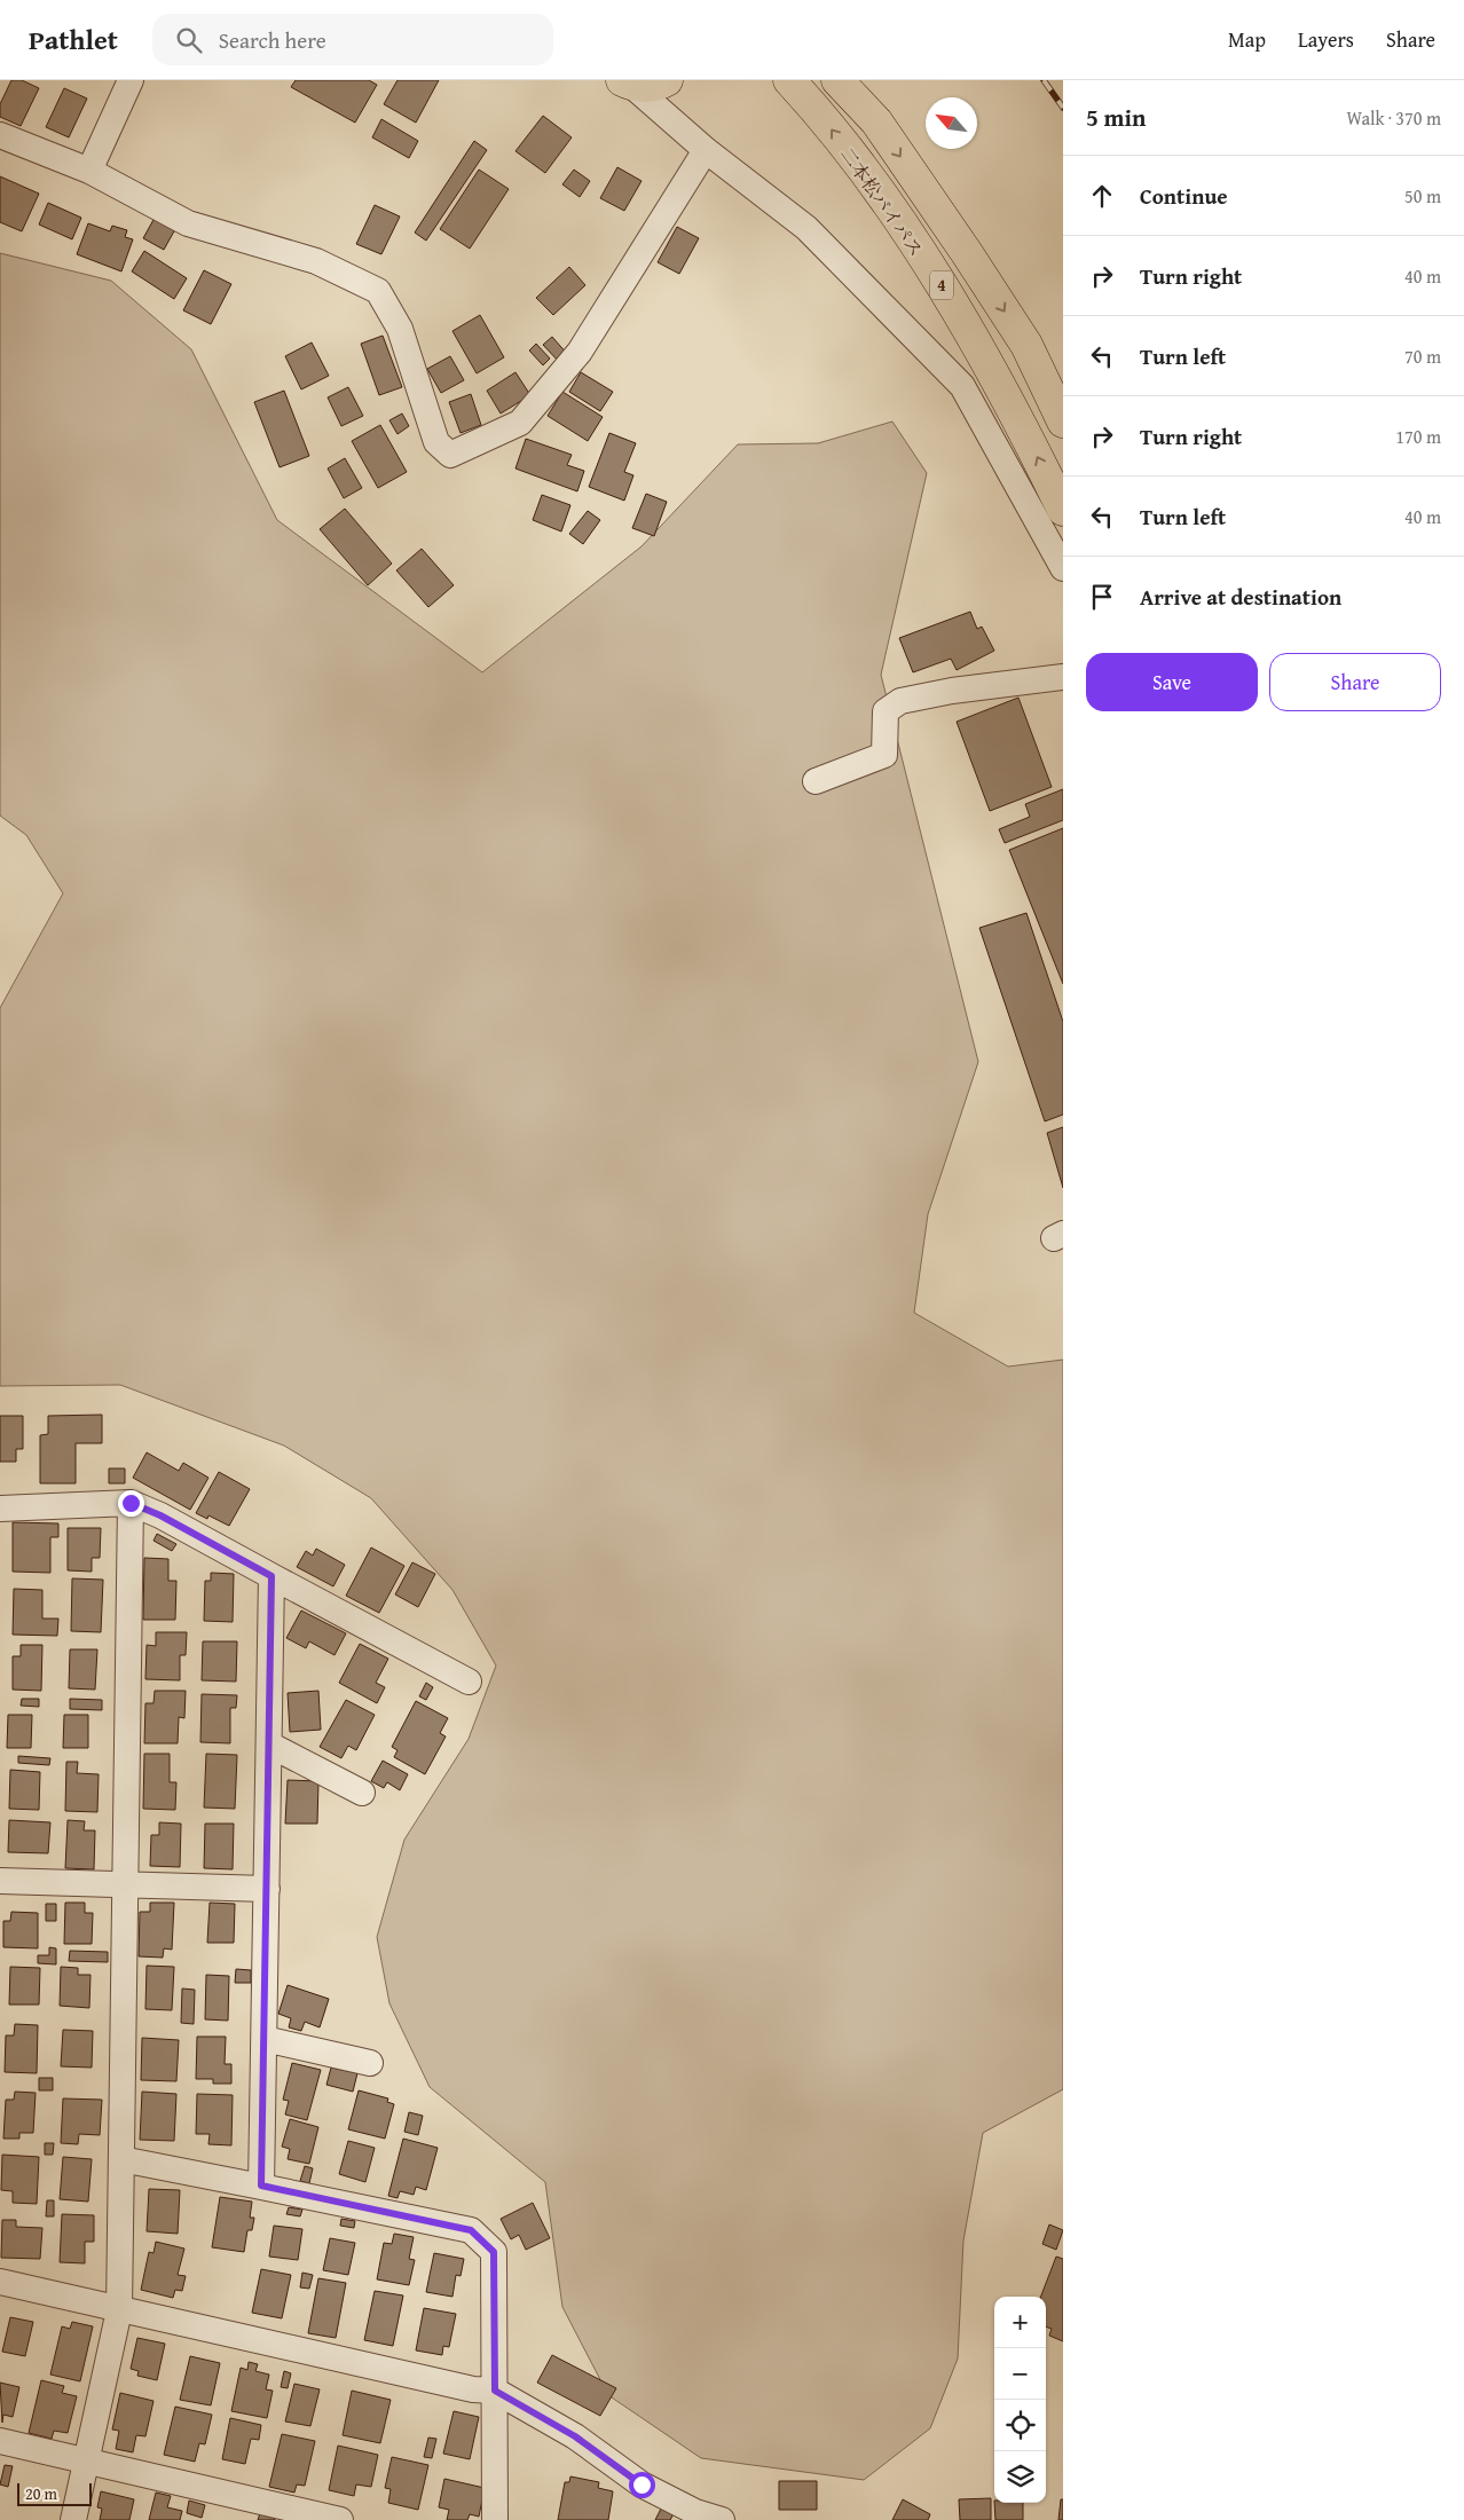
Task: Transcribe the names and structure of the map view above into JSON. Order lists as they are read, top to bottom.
{
  "streets": {
    "main road": ["二本松バイパス", "4"]
  },
  "scale_bar": "20 m",
  "north": "top left",
  "page": {
    "header": "Pathlet",
    "search": "Search here",
    "nav": ["Map", "Layers", "Share"],
    "heading": ["5 min", "Walk · 370 m"],
    "list": [
      ["Continue", "50 m"],
      ["Turn right", "40 m"],
      ["Turn left", "70 m"],
      ["Turn right", "170 m"],
      ["Turn left", "40 m"],
      "Arrive at destination"
    ],
    "buttons": ["Save", "Share"],
    "map_buttons": ["+", "−"],
    "scale": "20 m"
  }
}
